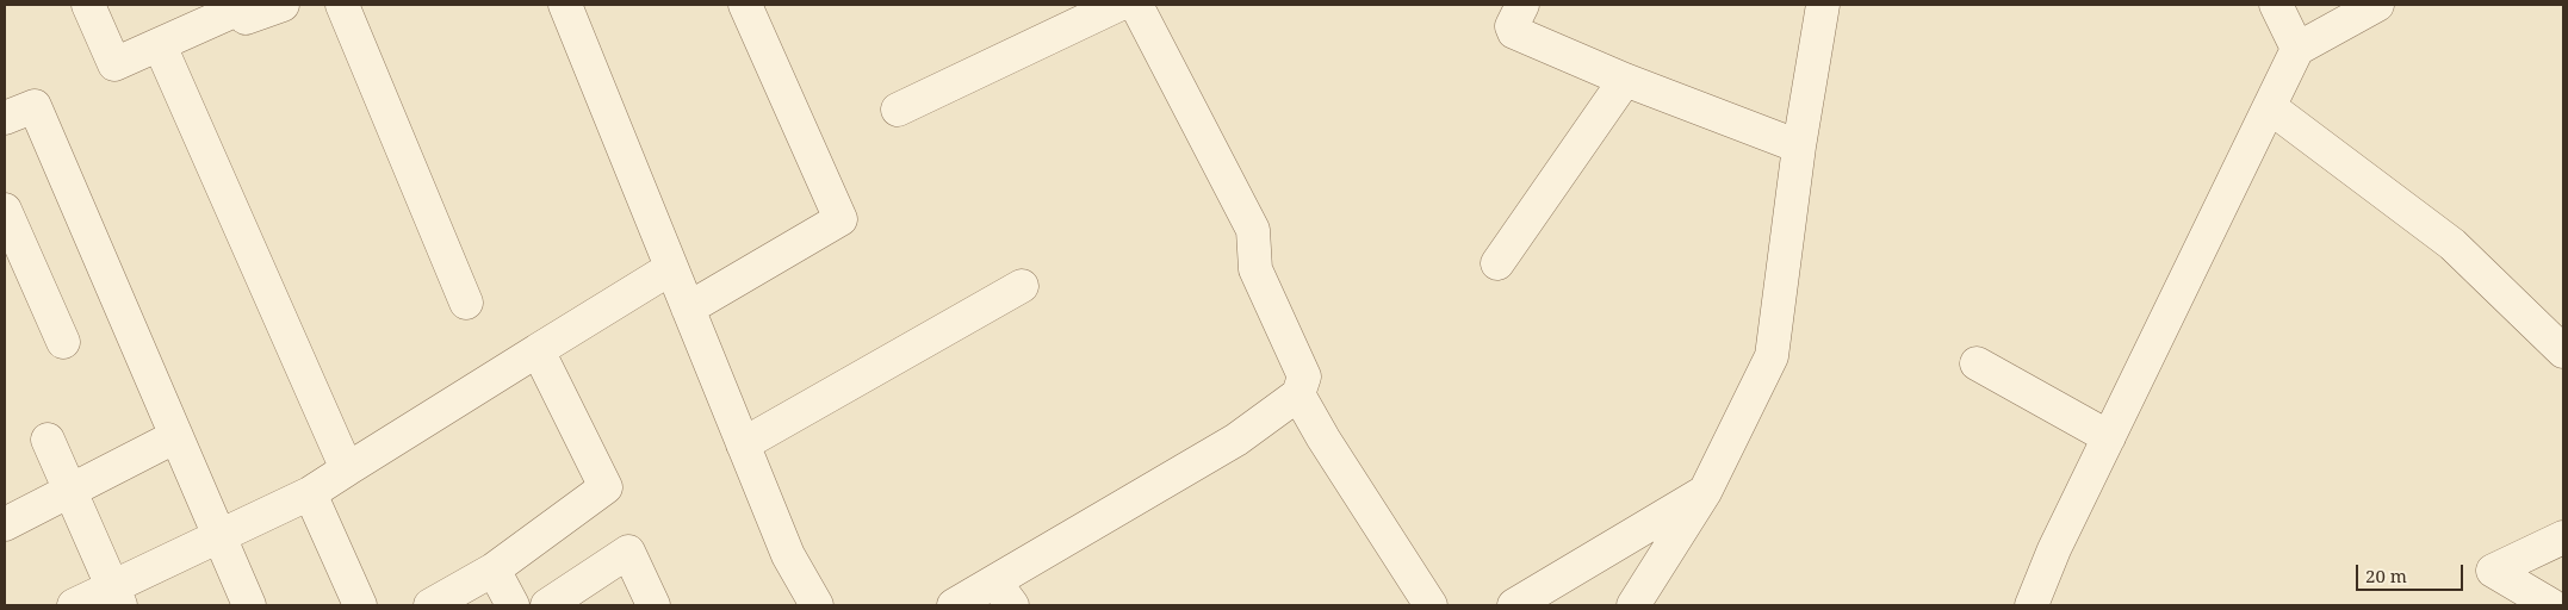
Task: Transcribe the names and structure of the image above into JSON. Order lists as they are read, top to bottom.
{
  "scale_bar": "20 m"
}
